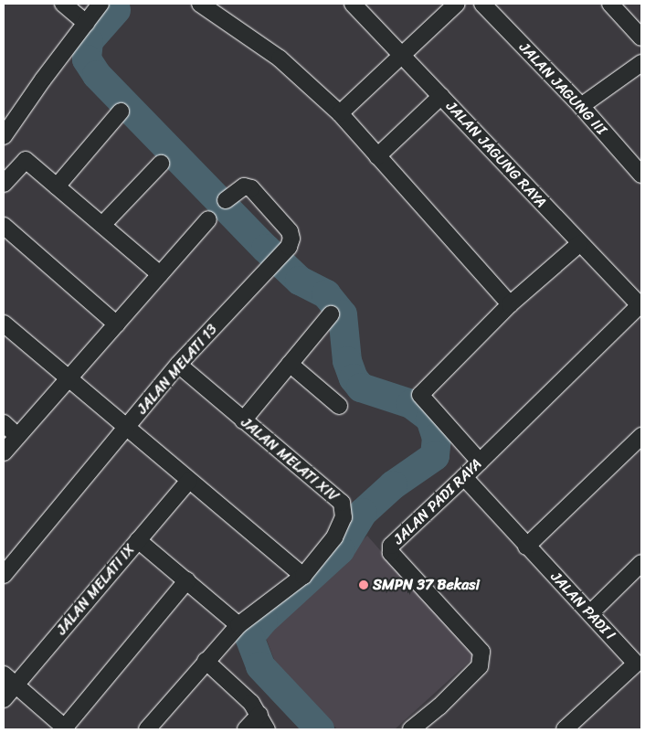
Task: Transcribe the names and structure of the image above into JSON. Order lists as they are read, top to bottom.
{
  "streets": {
    "street": [
      "JALAN JAGUNG III",
      "JALAN JAGUNG RAYA",
      "JALAN MELATI 13",
      "JALAN MELATI XIV",
      "JALAN PADI RAYA",
      "JALAN MELATI IX",
      "JALAN PADI I"
    ]
  },
  "crossings": [
    ["JALAN JAGUNG RAYA", "JALAN PADI RAYA"],
    ["JALAN MELATI 13", "JALAN MELATI XIV"],
    ["JALAN PADI RAYA", "JALAN PADI I"]
  ],
  "places": ["SMPN 37 Bekasi"]
}
